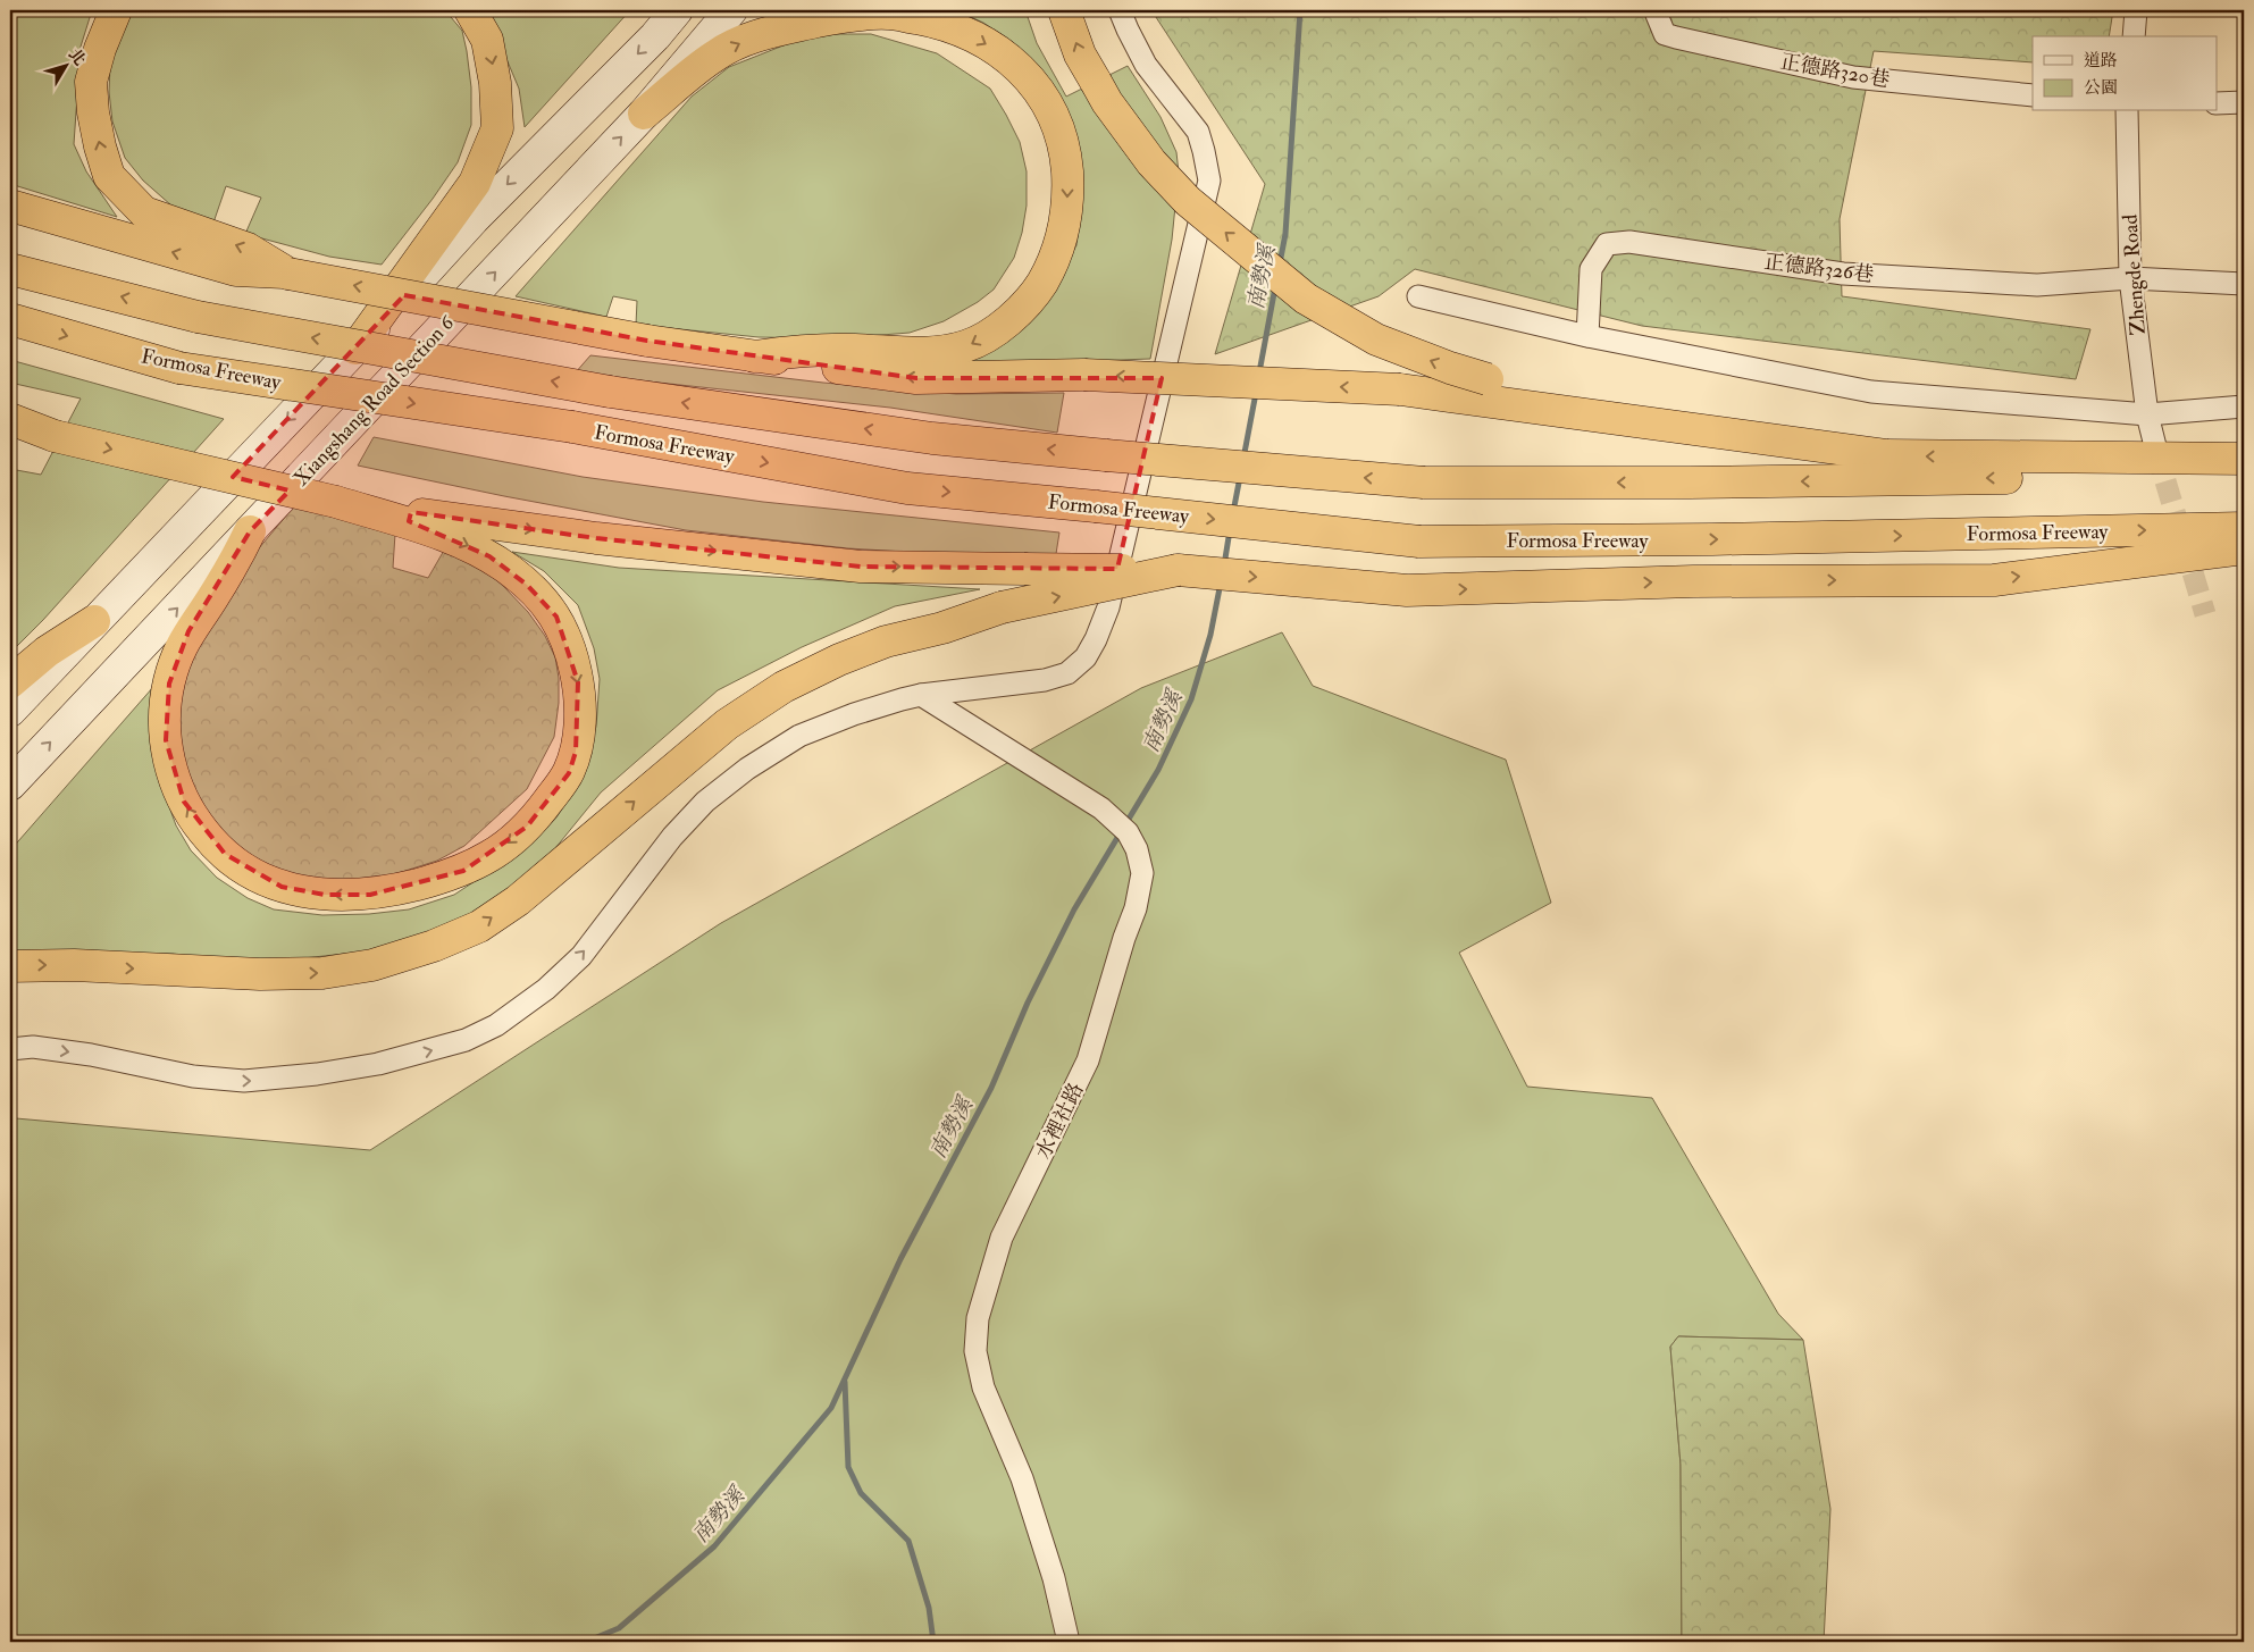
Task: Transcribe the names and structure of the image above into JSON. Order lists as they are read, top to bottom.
{
  "streets": {
    "highway": ["Formosa Freeway"],
    "main road": ["Xiangshang Road Section 6"],
    "street": [
      "正德路320巷",
      "正德路326巷",
      "Zhengde Road",
      "水裡社路"
    ]
  },
  "crossings": [
    ["正德路326巷", "Zhengde Road"]
  ],
  "water": ["南勢溪"],
  "legend": ["道路", "公園"],
  "north": "top right"
}
